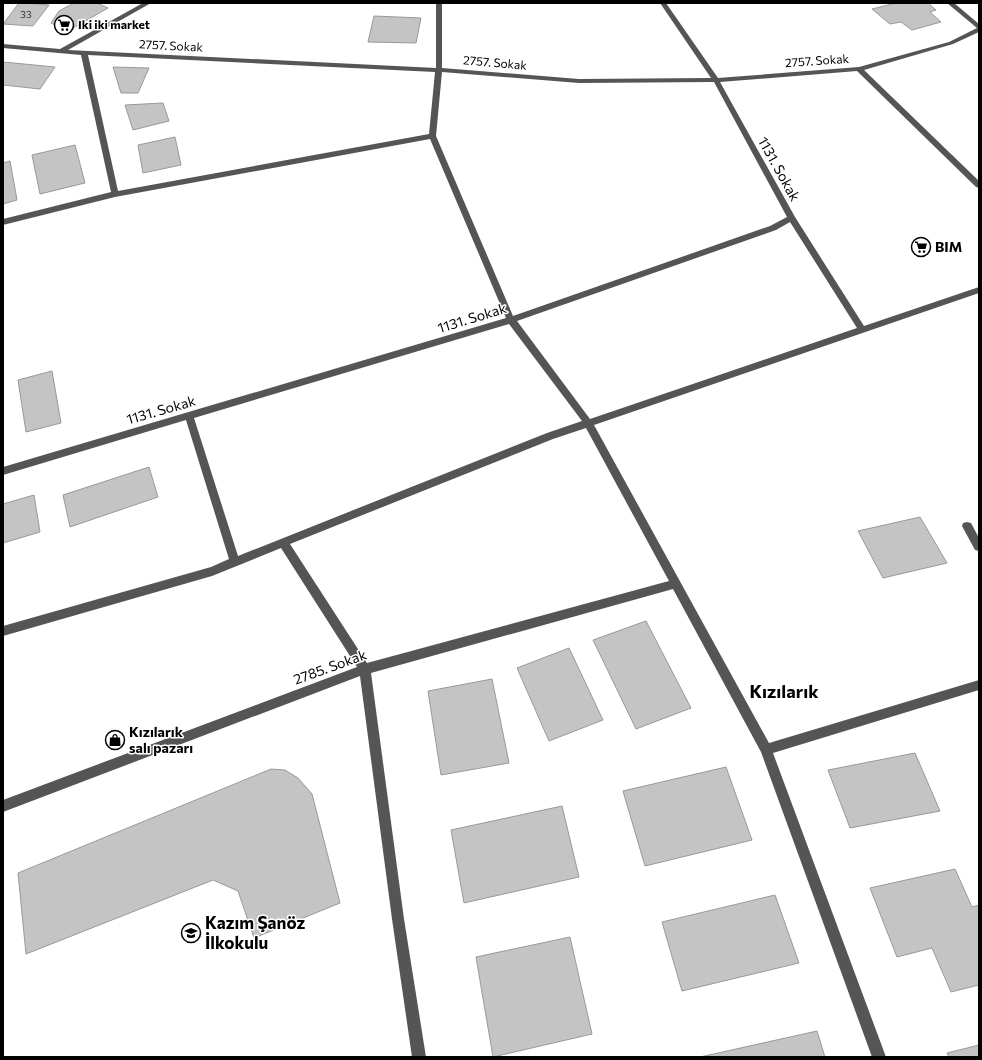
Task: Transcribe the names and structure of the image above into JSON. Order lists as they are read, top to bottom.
{
  "streets": {
    "street": ["2757. Sokak", "1131. Sokak", "2785. Sokak"]
  },
  "crossings": [
    ["2757. Sokak", "1131. Sokak"]
  ],
  "districts": ["Kızılarık"],
  "places": {
    "supermarket": ["Iki iki market", "BIM"],
    "shop": ["Kızılarık salı pazarı"],
    "school or university": ["Kazım Şanöz İlkokulu"]
  },
  "house_numbers": ["33"]
}
